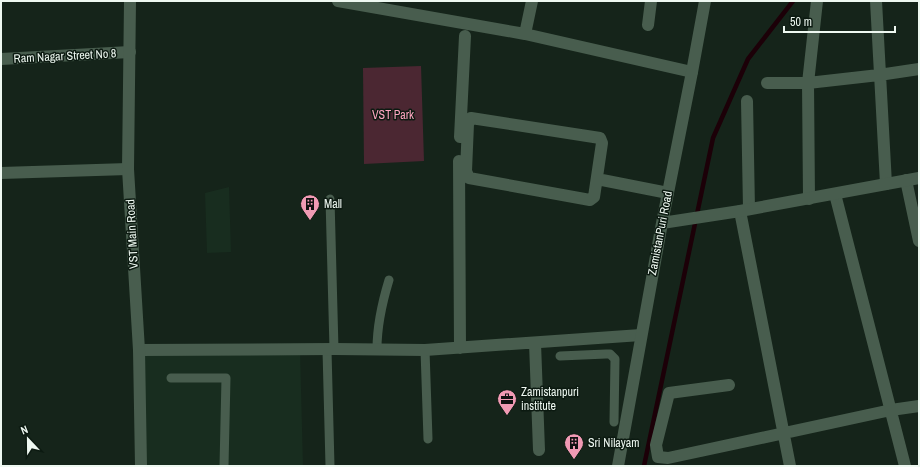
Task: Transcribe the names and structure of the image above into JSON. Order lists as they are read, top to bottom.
{
  "streets": {
    "street": ["Ram Nagar Street No 8", "ZamistanPuri Road", "VST Main Road"]
  },
  "crossings": [
    ["Ram Nagar Street No 8", "VST Main Road"]
  ],
  "parks": ["VST Park"],
  "places": {
    "building": ["Mall", "Sri Nilayam"],
    "office": ["Zamistanpuri institute"]
  },
  "scale_bar": "50 m",
  "north": "top"
}
